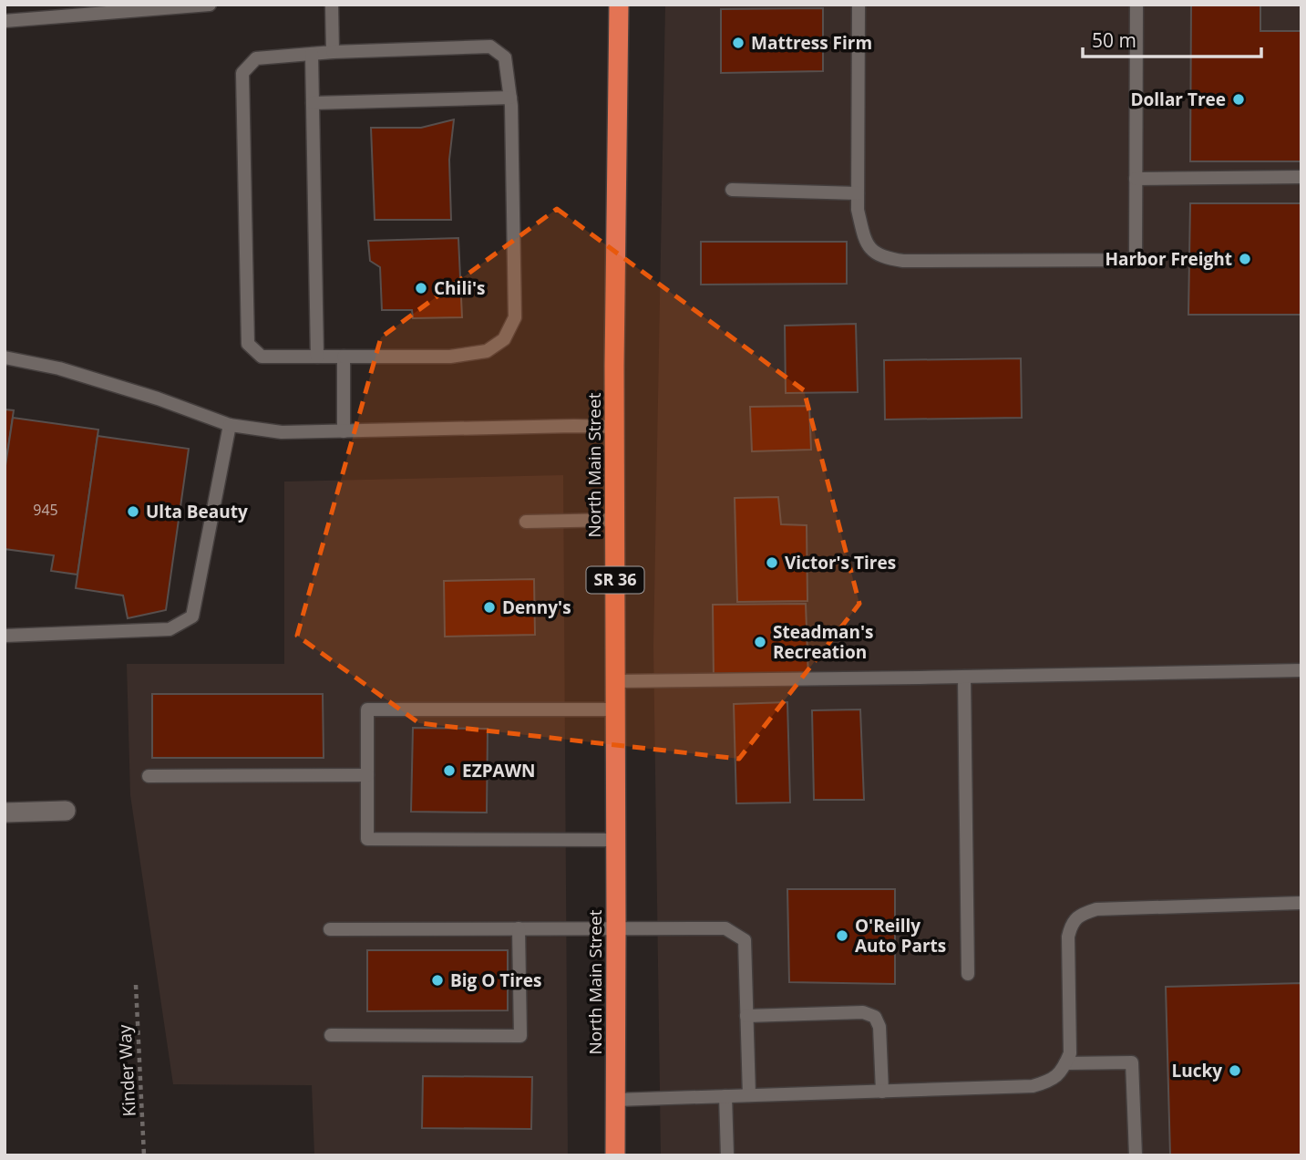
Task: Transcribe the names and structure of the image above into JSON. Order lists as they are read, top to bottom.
{
  "streets": {
    "highway": ["North Main Street", "SR 36"],
    "path": ["Kinder Way"]
  },
  "places": [
    "Mattress Firm",
    "Dollar Tree",
    "Harbor Freight",
    "Chili's",
    "Ulta Beauty",
    "Victor's Tires",
    "Denny's",
    "Steadman's Recreation",
    "EZPAWN",
    "O'Reilly Auto Parts",
    "Big O Tires",
    "Lucky"
  ],
  "house_numbers": ["945"],
  "scale_bar": "50 m"
}
